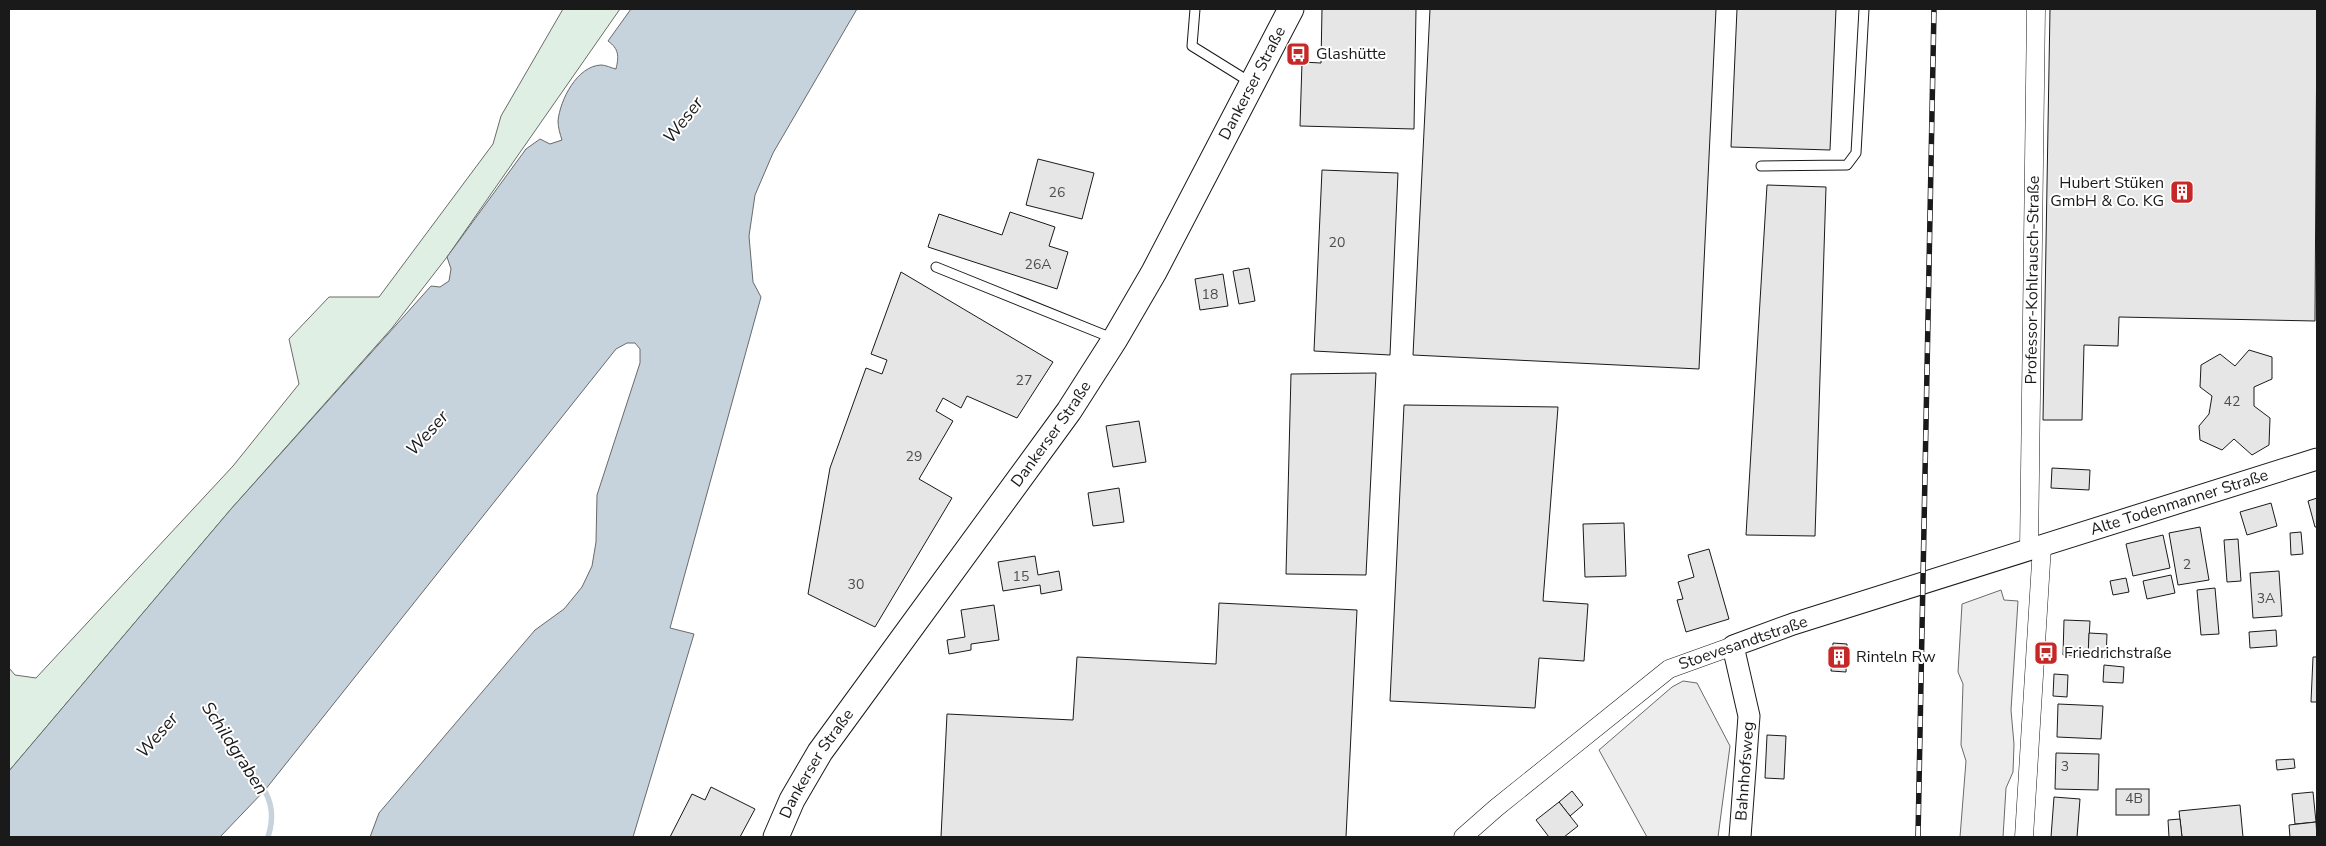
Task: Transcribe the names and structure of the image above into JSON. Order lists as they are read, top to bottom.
{
  "streets": {
    "main road": ["Dankerser Straße"],
    "street": [
      "Professor-Kohlrausch-Straße",
      "Alte Todenmanner Straße",
      "Stoevesandtstraße",
      "Bahnhofsweg"
    ]
  },
  "crossings": [
    ["Professor-Kohlrausch-Straße", "Alte Todenmanner Straße"],
    ["Professor-Kohlrausch-Straße", "Stoevesandtstraße"],
    ["Alte Todenmanner Straße", "Stoevesandtstraße"],
    ["Stoevesandtstraße", "Bahnhofsweg"]
  ],
  "water": ["Weser", "Schildgraben"],
  "places": {
    "bus stop": ["Glashütte", "Friedrichstraße"],
    "building": ["Hubert Stüken GmbH & Co. KG", "Rinteln Rw"]
  },
  "house_numbers": [
    "26",
    "20",
    "26A",
    "18",
    "27",
    "42",
    "29",
    "2",
    "15",
    "30",
    "3A",
    "3",
    "4B"
  ]
}
